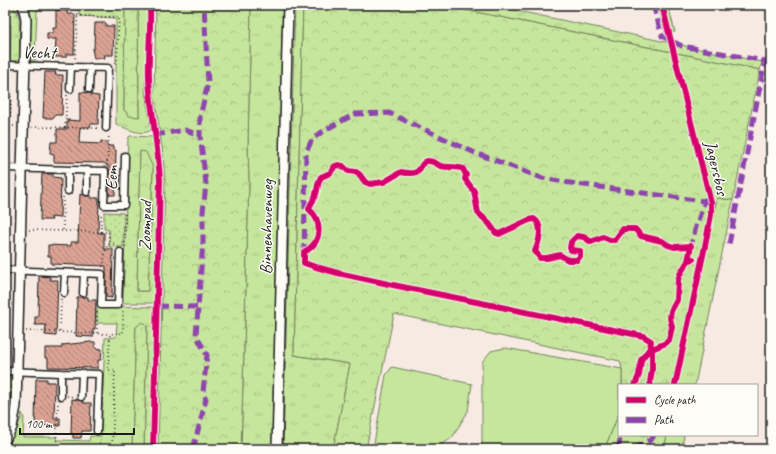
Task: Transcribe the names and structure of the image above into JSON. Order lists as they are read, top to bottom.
{
  "streets": {
    "street": ["Vecht", "Eem", "Binnenhavenweg"],
    "cycle path": ["Jagersbos", "Zoompad"]
  },
  "legend": ["Cycle path", "Path"],
  "scale_bar": "100 m"
}
